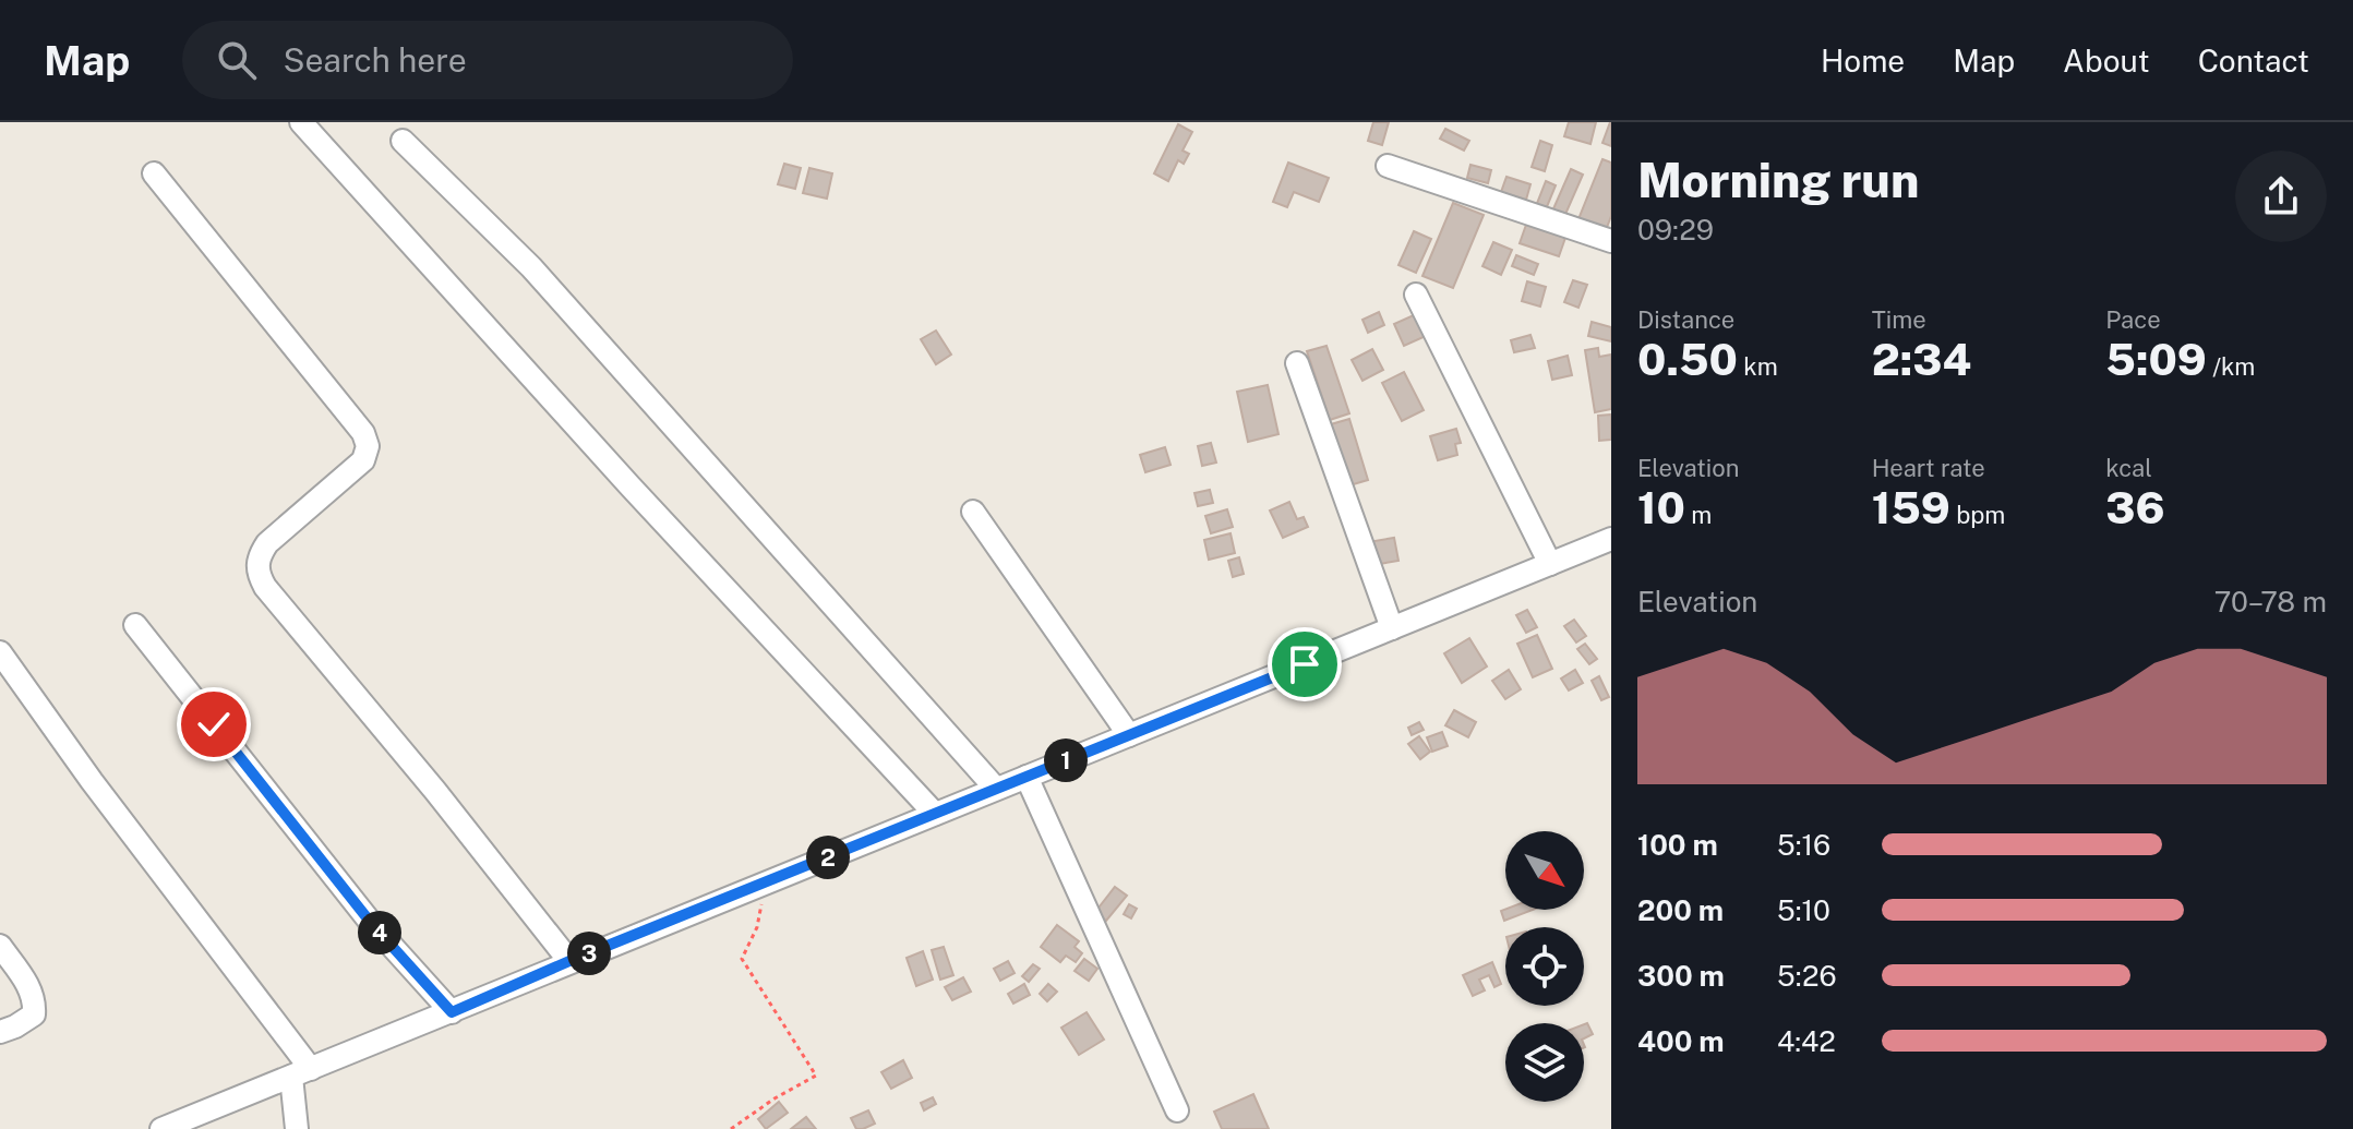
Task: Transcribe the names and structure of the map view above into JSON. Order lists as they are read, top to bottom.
{
  "north": "bottom right",
  "page": {
    "header": "Map",
    "search": "Search here",
    "nav": [
      "Home",
      "Map",
      "About",
      "Contact"
    ],
    "heading": ["Morning run", "09:29"],
    "stats": [
      ["Distance", "0.50 km"],
      ["Time", "2:34"],
      ["Pace", "5:09 /km"],
      ["Elevation", "10 m"],
      ["Heart rate", "159 bpm"],
      ["kcal", "36"]
    ],
    "chart": ["Elevation", "70–78 m"],
    "pins": [
      "1",
      "2",
      "4",
      "3"
    ],
    "list": [
      {
        "name": "100 m",
        "note": "5:16"
      },
      {
        "name": "200 m",
        "note": "5:10"
      },
      {
        "name": "300 m",
        "note": "5:26"
      },
      {
        "name": "400 m",
        "note": "4:42"
      }
    ]
  }
}
